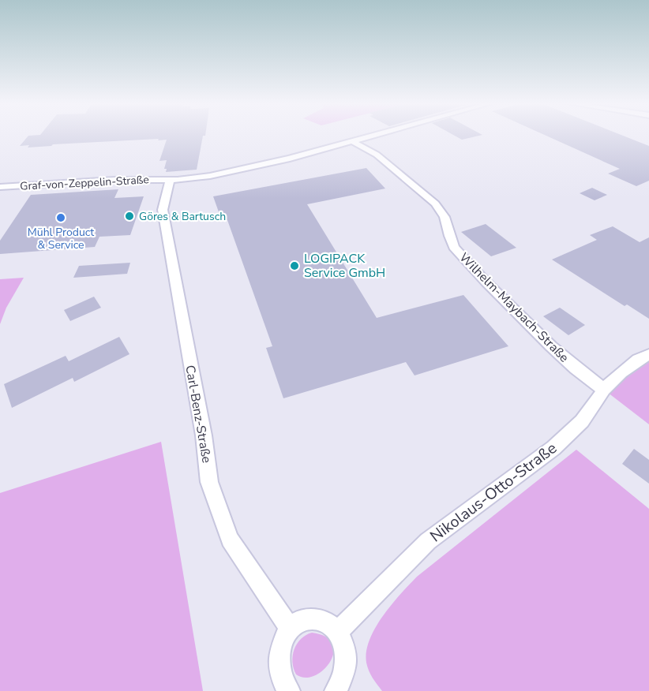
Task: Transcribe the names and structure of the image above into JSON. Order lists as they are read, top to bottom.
{
  "streets": {
    "street": [
      "Graf-von-Zeppelin-Straße",
      "Wilhelm-Maybach-Straße",
      "Carl-Benz-Straße",
      "Nikolaus-Otto-Straße"
    ]
  },
  "crossings": [
    ["Graf-von-Zeppelin-Straße", "Wilhelm-Maybach-Straße"],
    ["Graf-von-Zeppelin-Straße", "Carl-Benz-Straße"],
    ["Wilhelm-Maybach-Straße", "Nikolaus-Otto-Straße"]
  ],
  "places": ["Göres & Bartusch", "Mühl Product & Service", "LOGIPACK Service GmbH"]
}
